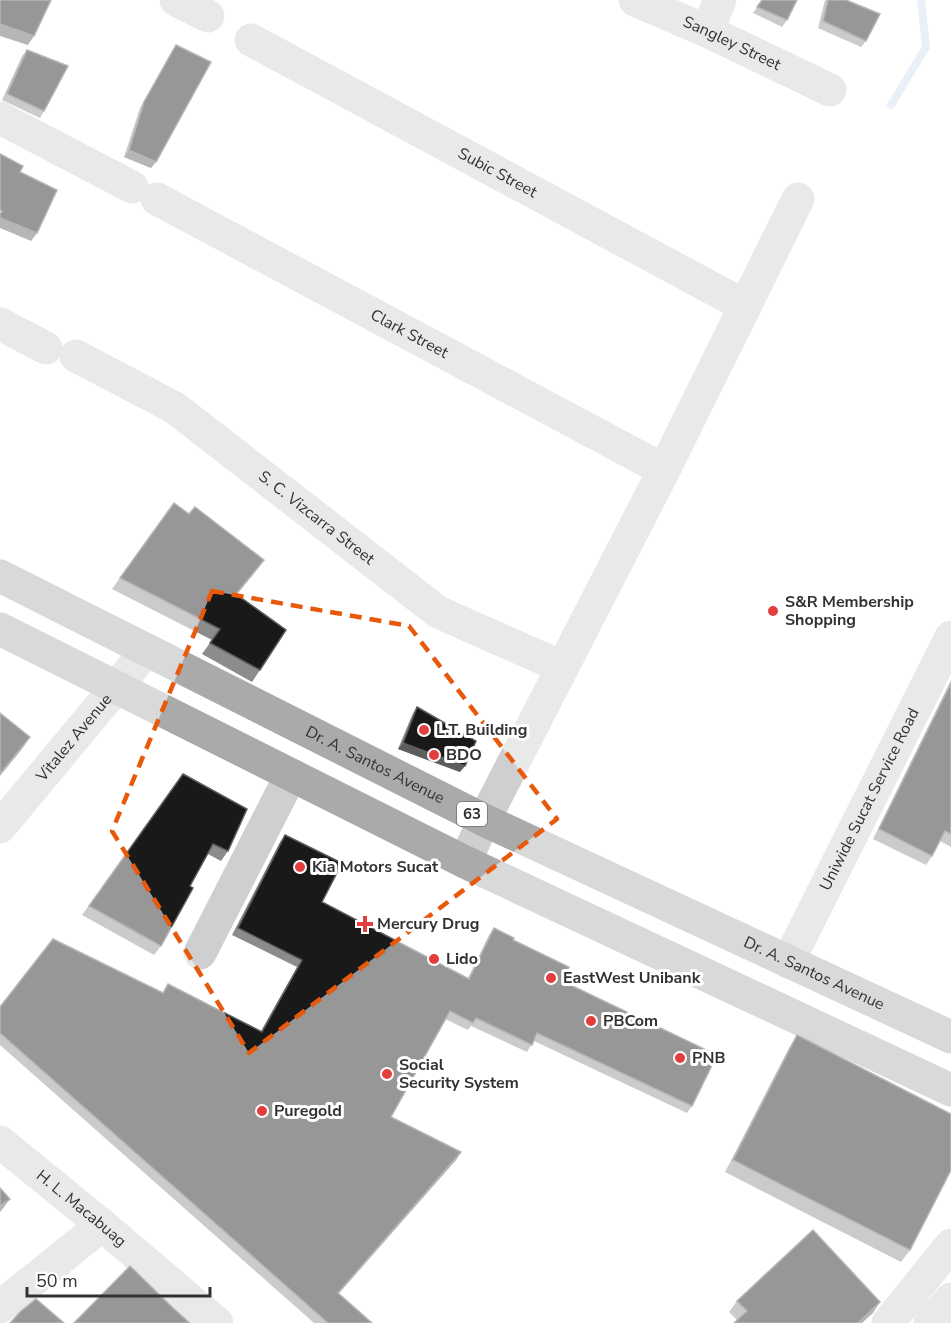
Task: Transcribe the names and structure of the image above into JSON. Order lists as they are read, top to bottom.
{
  "streets": {
    "main road": ["Dr. A. Santos Avenue", "63"],
    "street": [
      "Sangley Street",
      "Subic Street",
      "Clark Street",
      "S. C. Vizcarra Street",
      "Vitalez Avenue",
      "Uniwide Sucat Service Road",
      "H. L. Macabuag"
    ]
  },
  "crossings": [
    ["Vitalez Avenue", "Dr. A. Santos Avenue"],
    ["Dr. A. Santos Avenue", "Uniwide Sucat Service Road"]
  ],
  "places": {
    "other": [
      "S&R Membership Shopping",
      "L.T. Building",
      "BDO",
      "Kia Motors Sucat",
      "Lido",
      "EastWest Unibank",
      "PBCom",
      "PNB",
      "Social Security System",
      "Puregold"
    ],
    "health": ["Mercury Drug"]
  },
  "scale_bar": "50 m"
}
